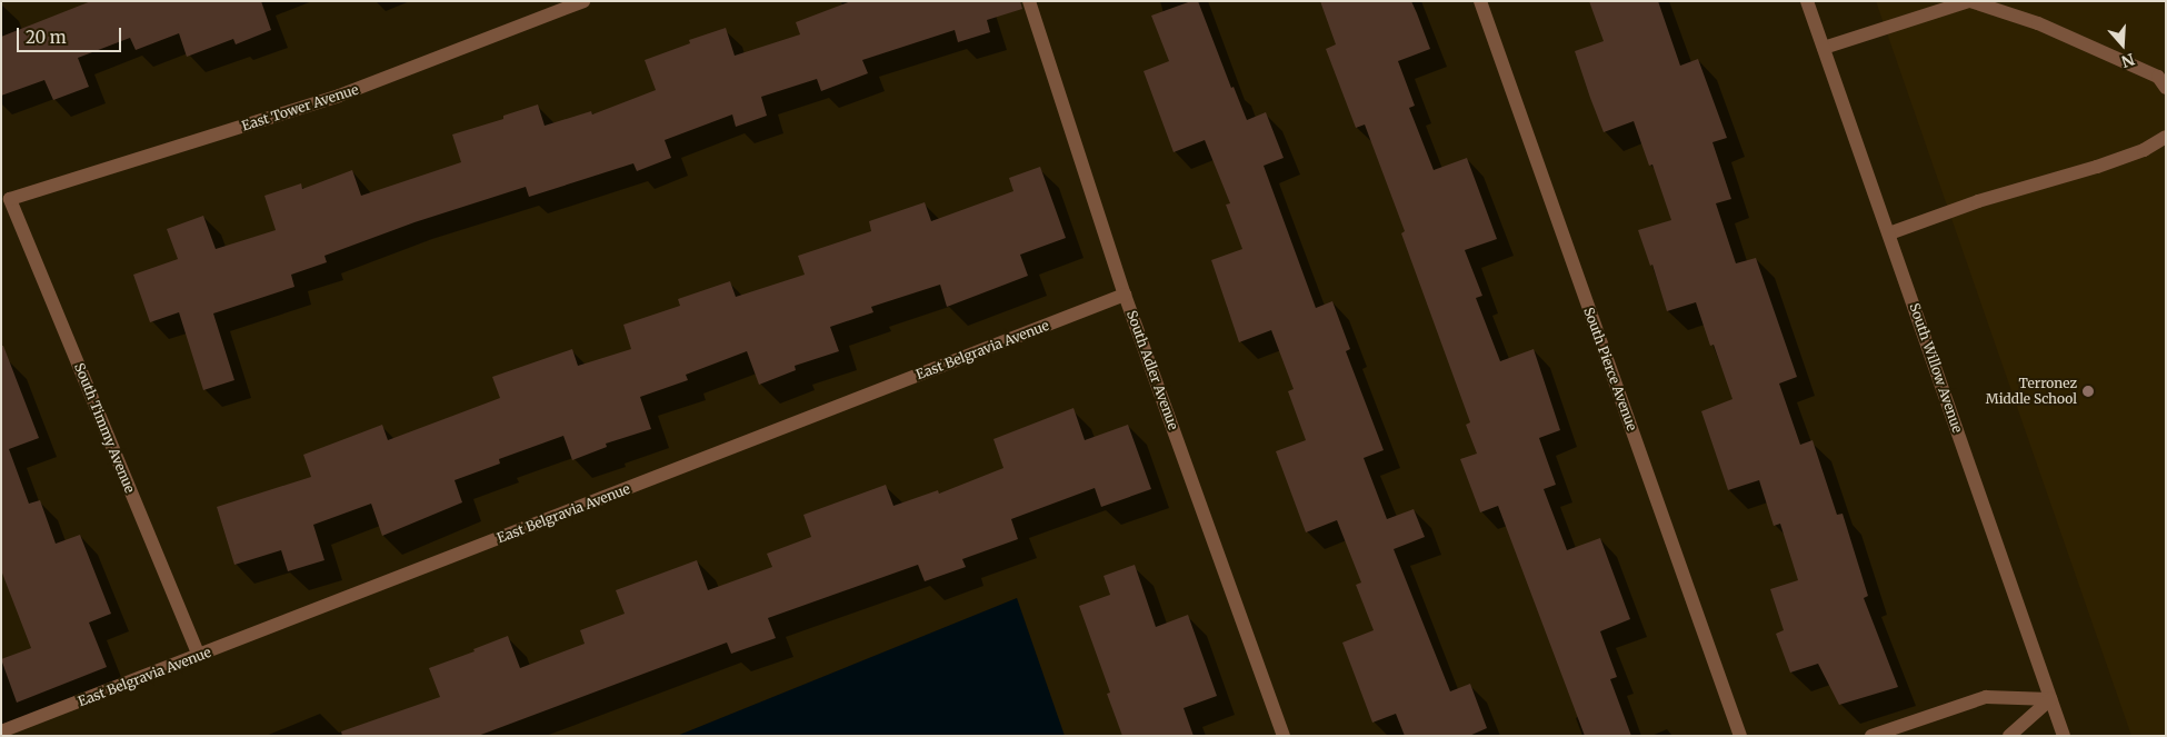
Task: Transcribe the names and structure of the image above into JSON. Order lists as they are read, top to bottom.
{
  "streets": {
    "street": [
      "East Tower Avenue",
      "East Belgravia Avenue",
      "South Willow Avenue",
      "South Pierce Avenue",
      "South Adler Avenue",
      "South Timmy Avenue"
    ]
  },
  "crossings": [
    ["East Tower Avenue", "South Timmy Avenue"],
    ["East Belgravia Avenue", "South Adler Avenue"],
    ["East Belgravia Avenue", "South Timmy Avenue"]
  ],
  "places": ["Terronez Middle School"],
  "scale_bar": "20 m",
  "north": "bottom"
}
